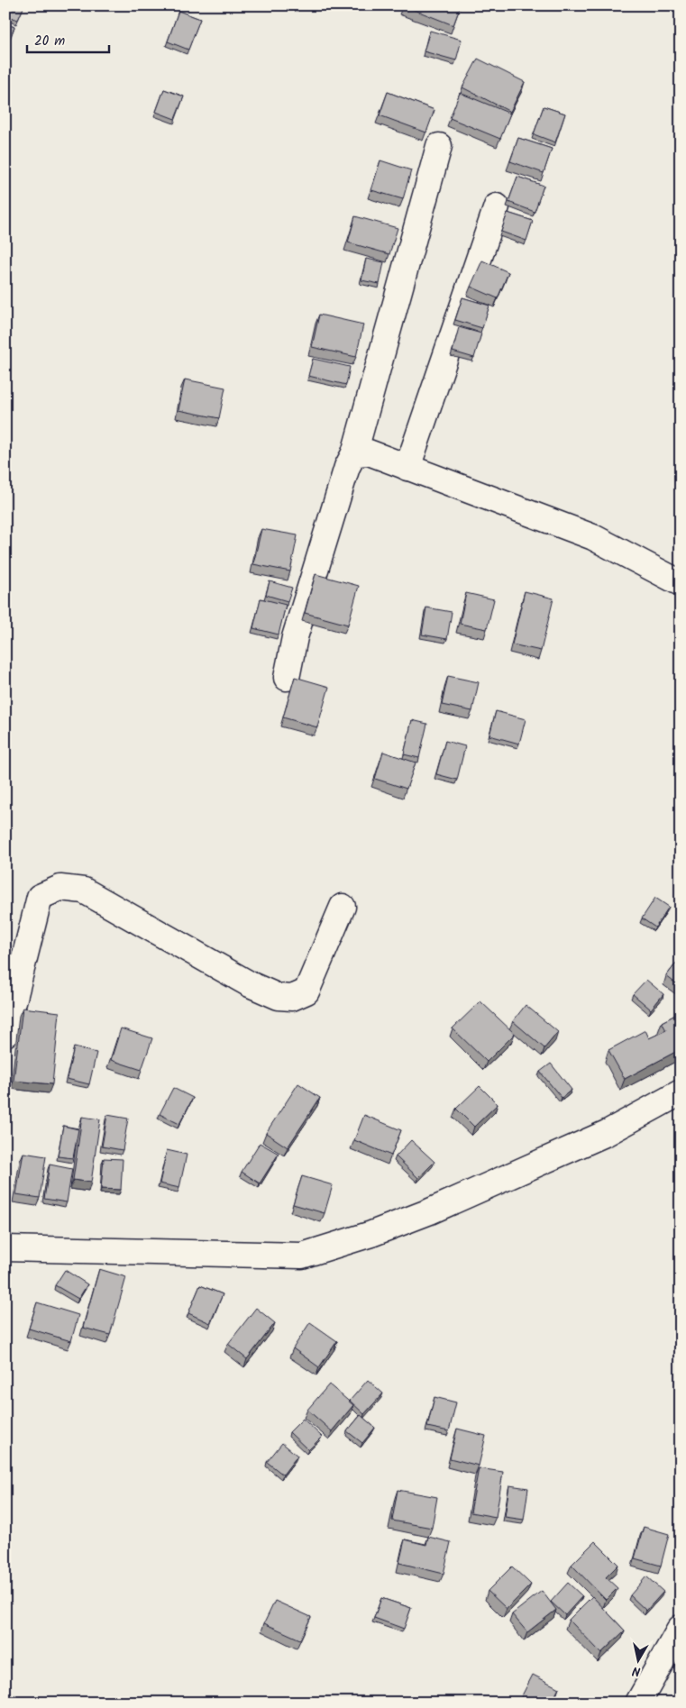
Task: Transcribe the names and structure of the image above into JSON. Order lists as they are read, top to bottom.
{
  "scale_bar": "20 m",
  "north": "bottom"
}
